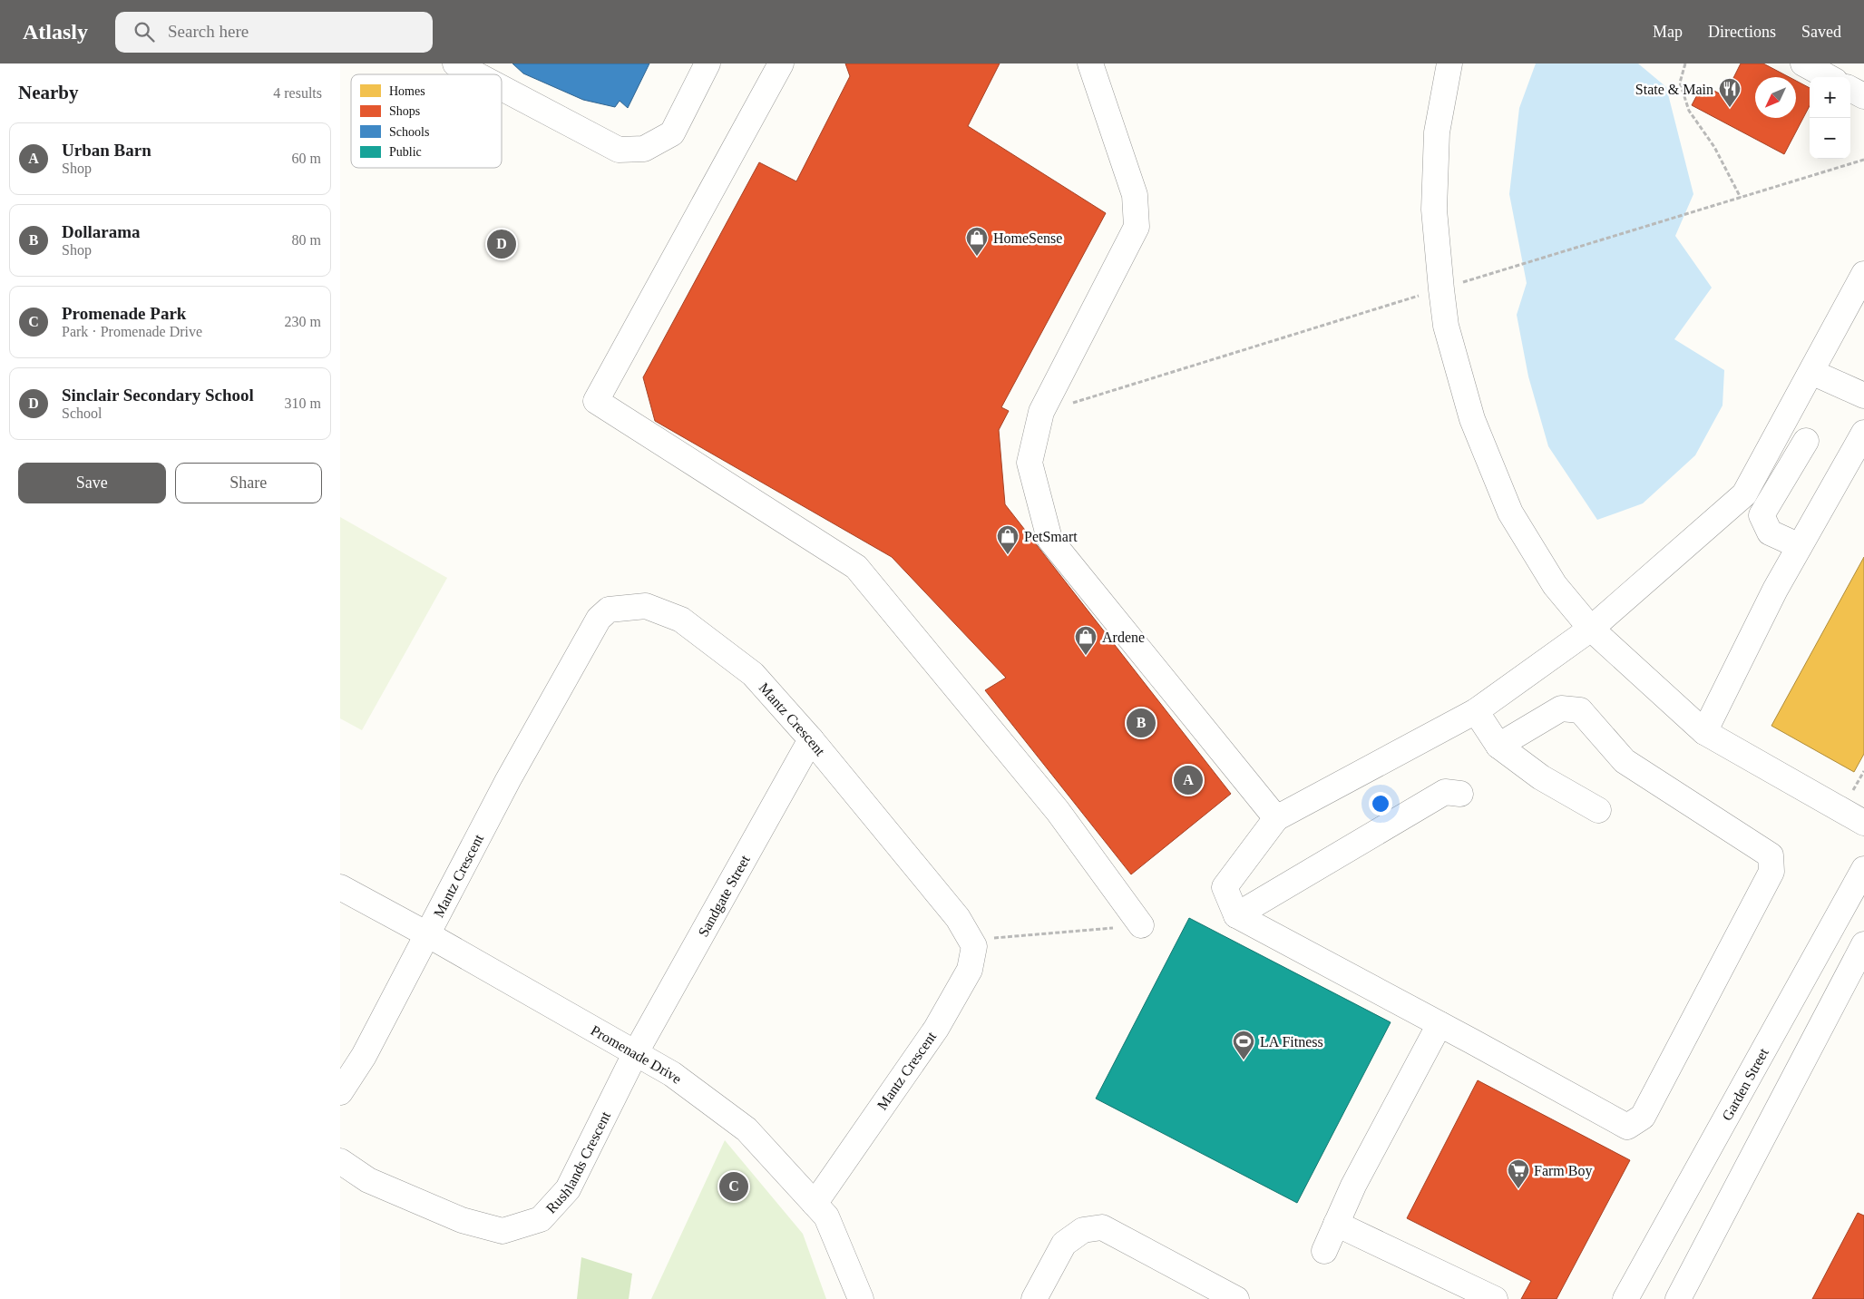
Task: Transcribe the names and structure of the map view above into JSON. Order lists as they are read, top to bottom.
{
  "streets": {
    "street": [
      "Mantz Crescent",
      "Sandgate Street",
      "Promenade Drive",
      "Garden Street",
      "Rushlands Crescent"
    ]
  },
  "crossings": [
    ["Mantz Crescent", "Sandgate Street"],
    ["Mantz Crescent", "Promenade Drive"],
    ["Sandgate Street", "Promenade Drive"],
    ["Sandgate Street", "Rushlands Crescent"],
    ["Promenade Drive", "Rushlands Crescent"]
  ],
  "places": {
    "restaurant": ["State & Main"],
    "shop": ["HomeSense", "PetSmart", "Ardene"],
    "sports": ["LA Fitness"],
    "supermarket": ["Farm Boy"]
  },
  "legend": [
    "Homes",
    "Shops",
    "Schools",
    "Public"
  ],
  "north": "bottom left",
  "page": {
    "header": "Atlasly",
    "search": "Search here",
    "nav": ["Map", "Directions", "Saved"],
    "heading": ["Nearby", "4 results"],
    "map_buttons": ["+", "−"],
    "list": [
      {
        "mark": "A",
        "name": "Urban Barn",
        "note": "Shop",
        "value": "60 m"
      },
      {
        "mark": "B",
        "name": "Dollarama",
        "note": "Shop",
        "value": "80 m"
      },
      {
        "mark": "C",
        "name": "Promenade Park",
        "note": "Park · Promenade Drive",
        "value": "230 m"
      },
      {
        "mark": "D",
        "name": "Sinclair Secondary School",
        "note": "School",
        "value": "310 m"
      }
    ],
    "pins": [
      "D",
      "B",
      "A",
      "C"
    ],
    "buttons": ["Save", "Share"]
  }
}
